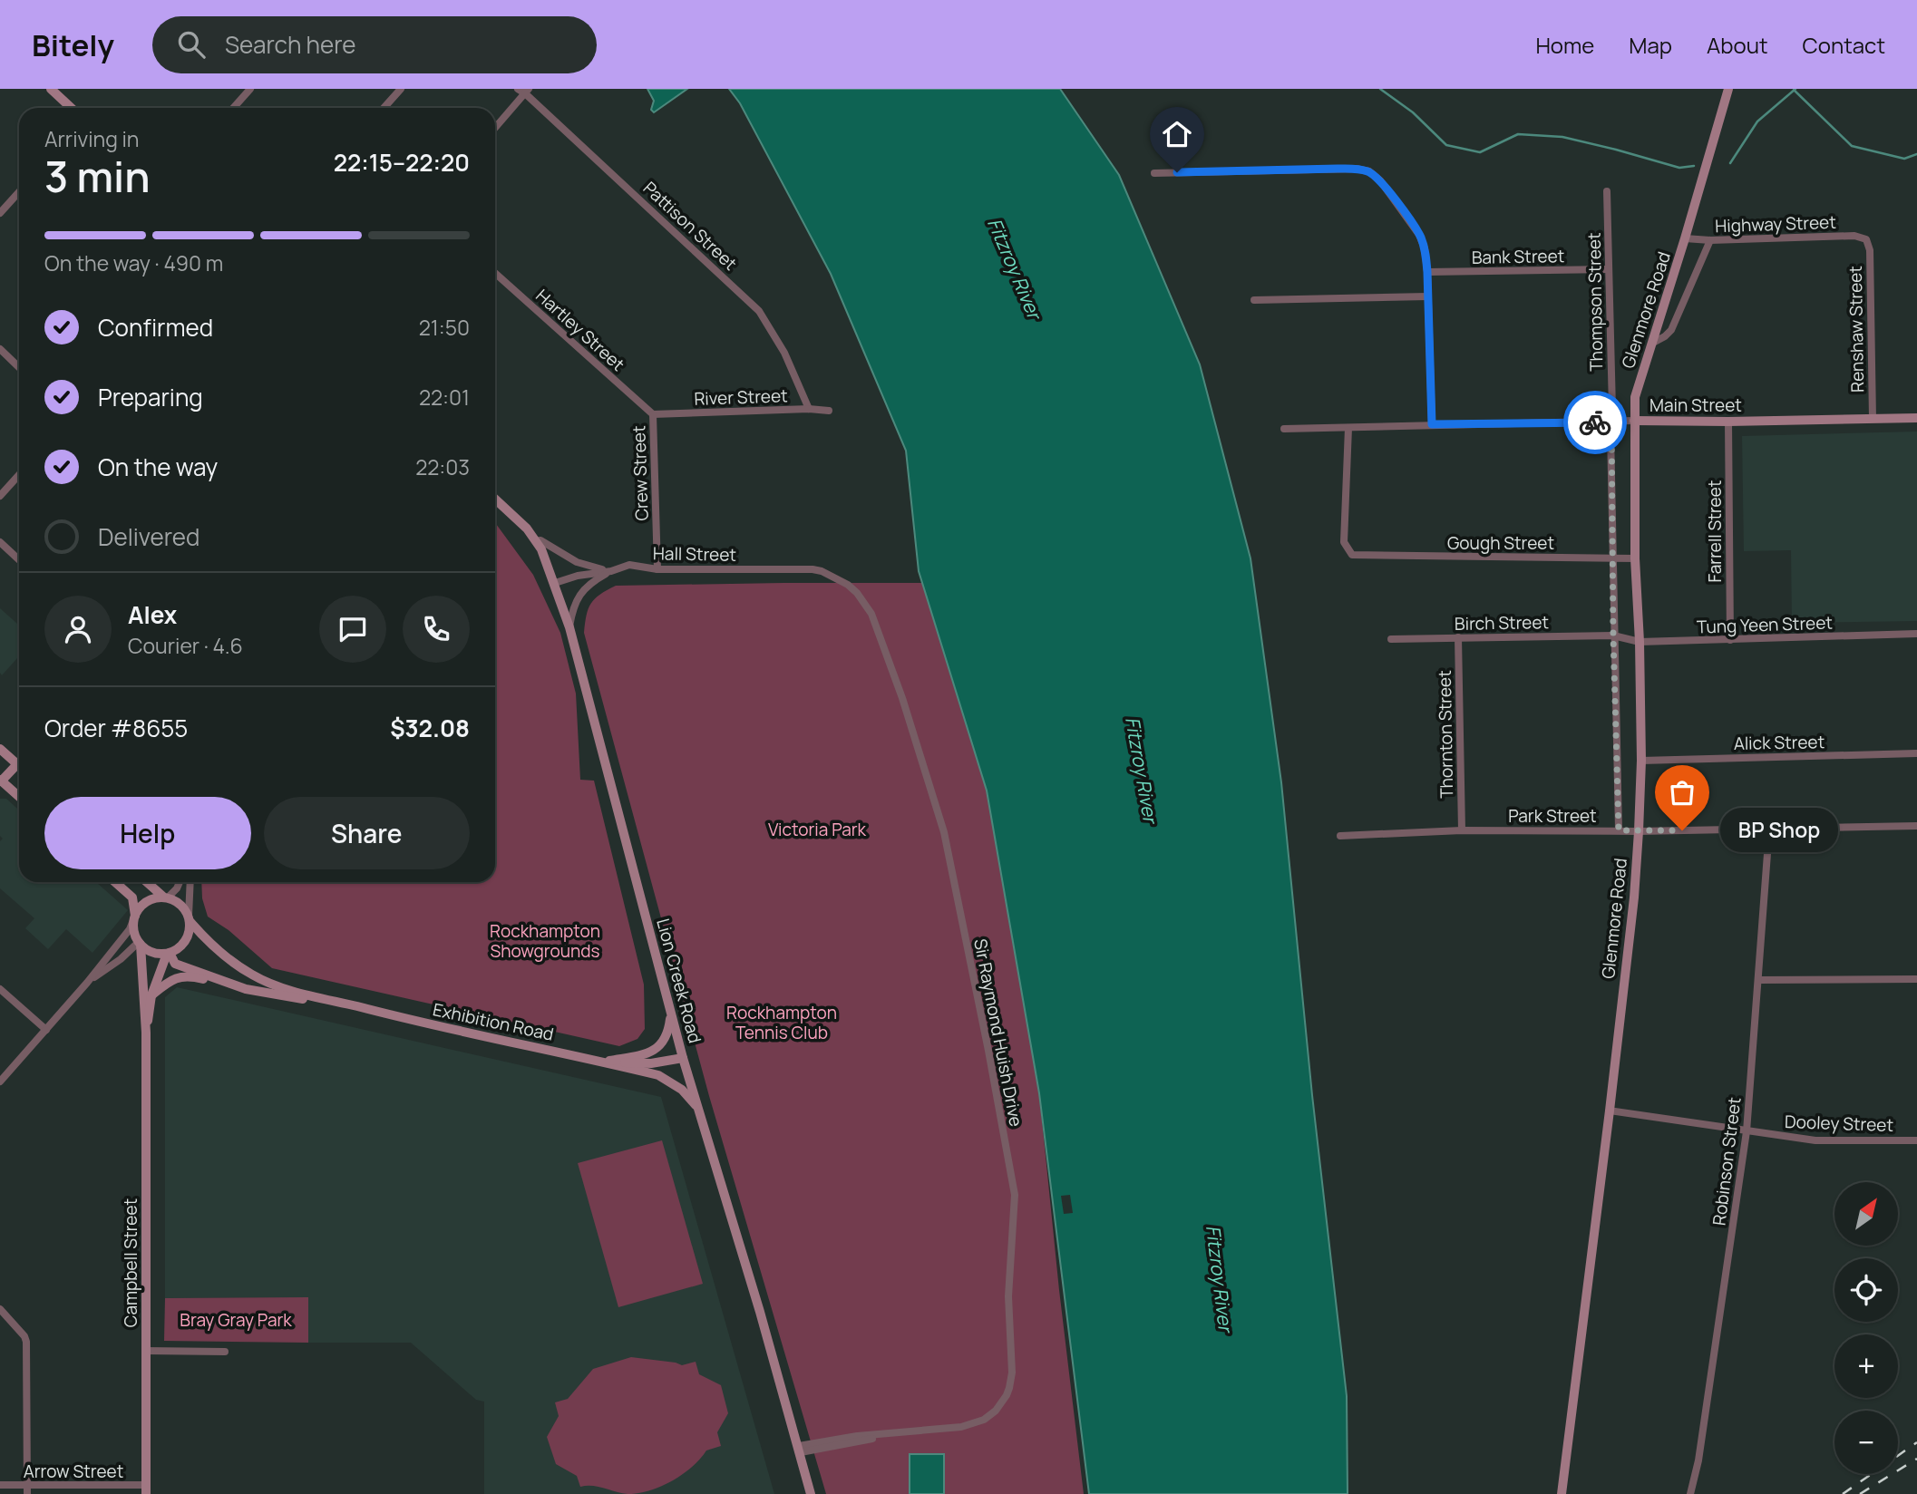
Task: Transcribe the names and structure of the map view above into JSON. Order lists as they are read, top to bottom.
{
  "streets": {
    "street": [
      "Highway Street",
      "Pattison Street",
      "Bank Street",
      "Thompson Street",
      "Glenmore Road",
      "Renshaw Street",
      "Hartley Street",
      "River Street",
      "Main Street",
      "Crew Street",
      "Farrell Street",
      "Gough Street",
      "Hall Street",
      "Birch Street",
      "Tung Yeen Street",
      "Thornton Street",
      "Alick Street",
      "Park Street",
      "Lion Creek Road",
      "Exhibition Road",
      "Sir Raymond Huish Drive",
      "Dooley Street",
      "Robinson Street",
      "Campbell Street",
      "Arrow Street"
    ]
  },
  "crossings": [
    ["Highway Street", "Glenmore Road"],
    ["Highway Street", "Renshaw Street"],
    ["Pattison Street", "River Street"],
    ["Bank Street", "Thompson Street"],
    ["Thompson Street", "Main Street"],
    ["Thompson Street", "Gough Street"],
    ["Thompson Street", "Birch Street"],
    ["Thompson Street", "Tung Yeen Street"],
    ["Thompson Street", "Park Street"],
    ["Glenmore Road", "Main Street"],
    ["Glenmore Road", "Gough Street"],
    ["Glenmore Road", "Tung Yeen Street"],
    ["Glenmore Road", "Alick Street"],
    ["Glenmore Road", "Park Street"],
    ["Glenmore Road", "Dooley Street"],
    ["Renshaw Street", "Main Street"],
    ["Hartley Street", "River Street"],
    ["Hartley Street", "Crew Street"],
    ["River Street", "Crew Street"],
    ["Main Street", "Farrell Street"],
    ["Main Street", "Gough Street"],
    ["Crew Street", "Hall Street"],
    ["Farrell Street", "Tung Yeen Street"],
    ["Hall Street", "Lion Creek Road"],
    ["Hall Street", "Sir Raymond Huish Drive"],
    ["Birch Street", "Tung Yeen Street"],
    ["Birch Street", "Thornton Street"],
    ["Thornton Street", "Park Street"],
    ["Park Street", "Robinson Street"],
    ["Lion Creek Road", "Exhibition Road"],
    ["Lion Creek Road", "Sir Raymond Huish Drive"],
    ["Exhibition Road", "Campbell Street"],
    ["Dooley Street", "Robinson Street"],
    ["Campbell Street", "Arrow Street"]
  ],
  "water": ["Fitzroy River"],
  "parks": [
    "Victoria Park",
    "Rockhampton Showgrounds",
    "Rockhampton Tennis Club",
    "Bray Gray Park"
  ],
  "places": ["BP Shop"],
  "north": "top right",
  "page": {
    "header": "Bitely",
    "search": "Search here",
    "nav": [
      "Home",
      "Map",
      "About",
      "Contact"
    ],
    "heading": ["3 min", "Arriving in", "22:15–22:20"],
    "panel": [
      "Alex",
      "Courier · 4.6",
      "Order #8655",
      "$32.08"
    ],
    "bar": "On the way · 490 m",
    "list": [
      ["Confirmed", "21:50"],
      ["Preparing", "22:01"],
      ["On the way", "22:03"],
      "Delivered"
    ],
    "buttons": ["Help", "Share"],
    "bubble": "BP Shop",
    "map_buttons": ["+", "−"]
  }
}
